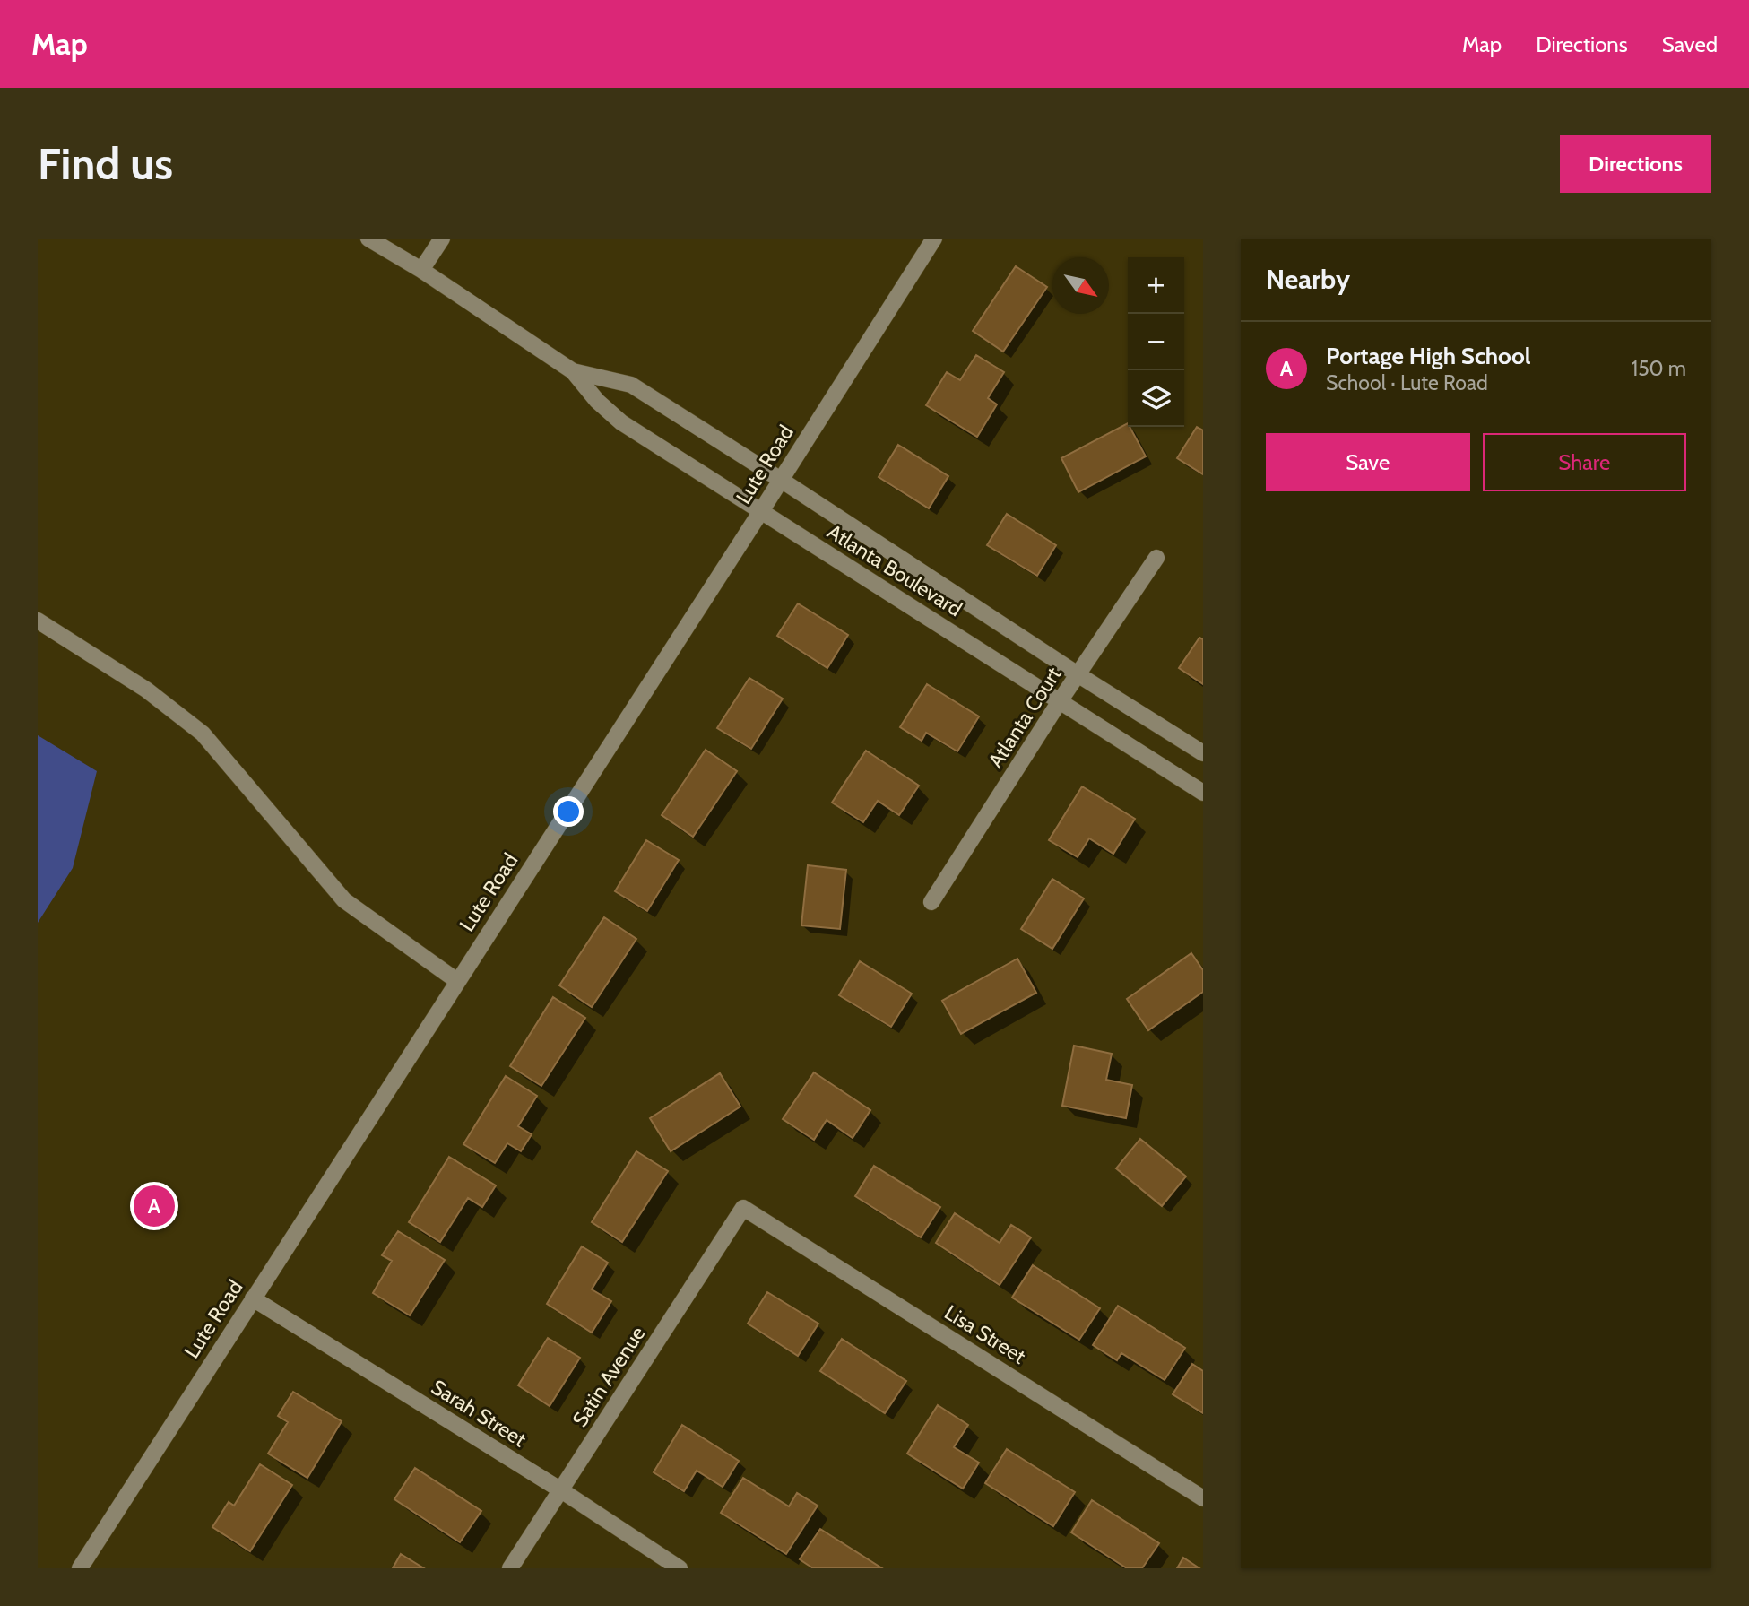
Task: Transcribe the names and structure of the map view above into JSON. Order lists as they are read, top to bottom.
{
  "streets": {
    "street": [
      "Lute Road",
      "Atlanta Boulevard",
      "Atlanta Court",
      "Lisa Street",
      "Satin Avenue",
      "Sarah Street"
    ]
  },
  "crossings": [
    ["Lute Road", "Atlanta Boulevard"],
    ["Lute Road", "Sarah Street"],
    ["Atlanta Boulevard", "Atlanta Court"],
    ["Lisa Street", "Satin Avenue"],
    ["Satin Avenue", "Sarah Street"]
  ],
  "north": "bottom right",
  "page": {
    "header": "Map",
    "nav": ["Map", "Directions", "Saved"],
    "buttons": [
      "Directions",
      ["Save", "Share"]
    ],
    "title": "Find us",
    "heading": "Nearby",
    "map_buttons": ["+", "−"],
    "list": [
      {
        "mark": "A",
        "name": "Portage High School",
        "note": "School · Lute Road",
        "value": "150 m"
      }
    ],
    "pins": "A"
  }
}
